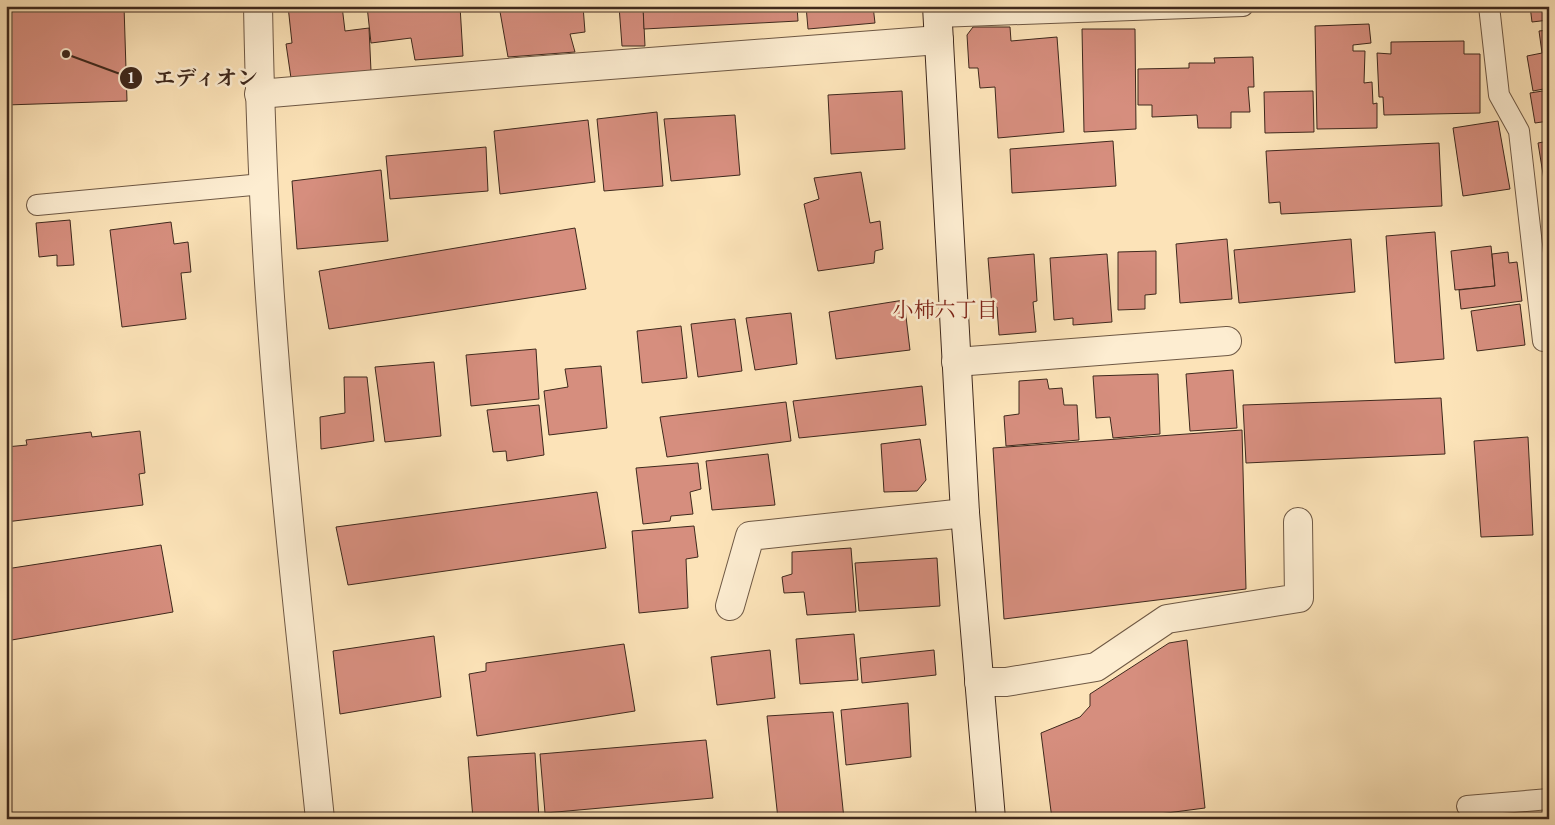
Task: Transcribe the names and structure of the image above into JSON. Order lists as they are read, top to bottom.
{
  "districts": ["小柿六丁目"],
  "places": ["エディオン"]
}
